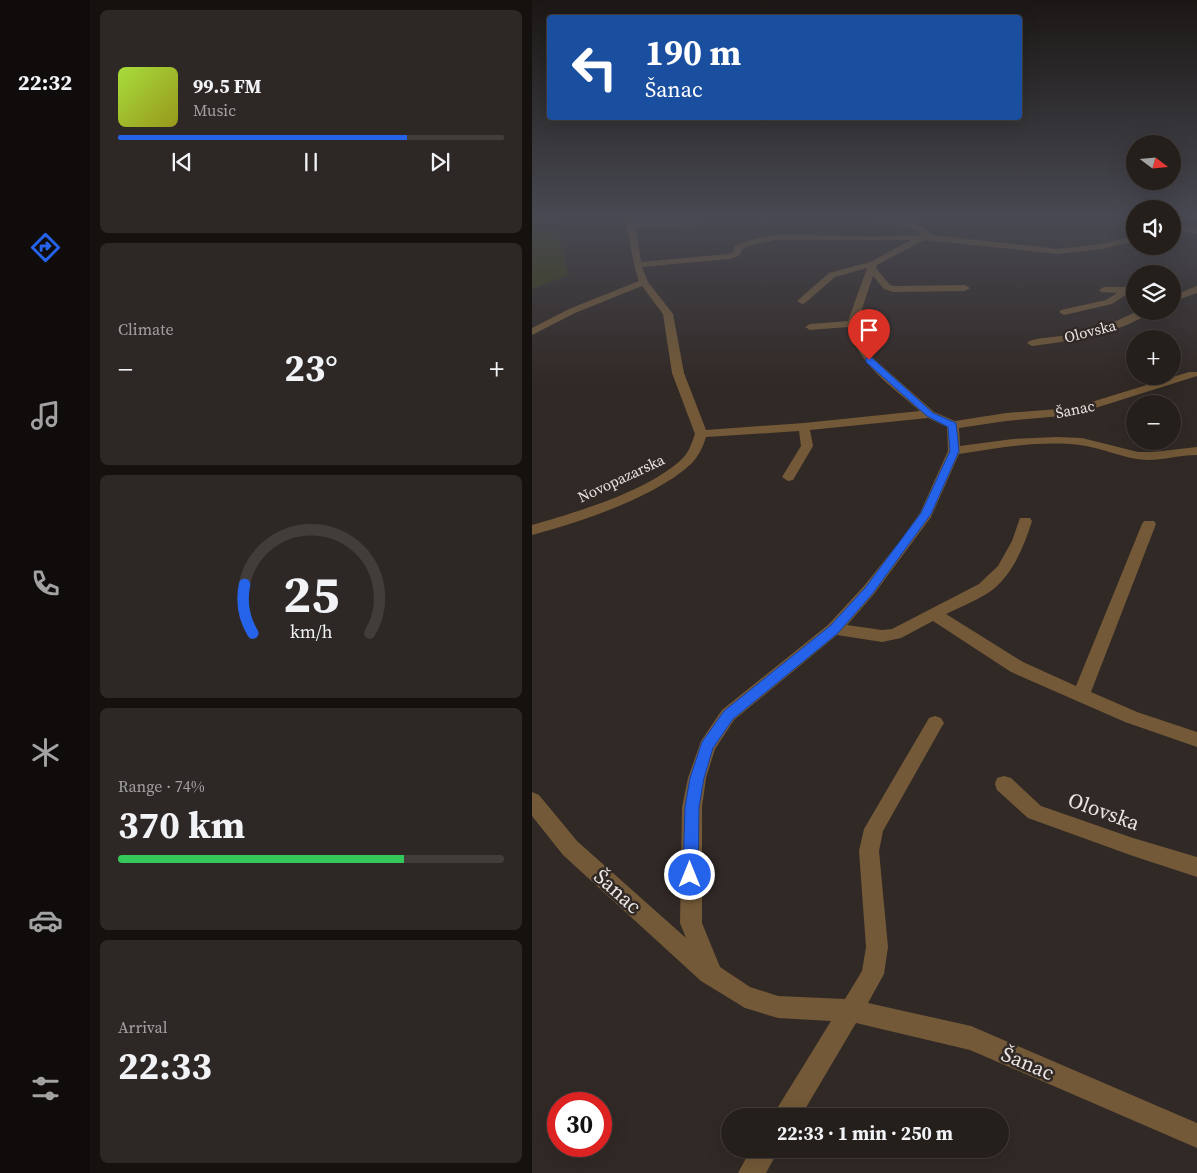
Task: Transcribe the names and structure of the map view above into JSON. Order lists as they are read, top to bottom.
{
  "streets": {
    "street": ["Olovska", "Šanac", "Novopazarska"]
  },
  "north": "right",
  "page": {
    "tabs": "22:32",
    "turn": ["190 m", "Šanac"],
    "song": ["99.5 FM", "Music"],
    "map_buttons": ["+", "−"],
    "tile": [
      "Climate",
      ["Range · 74%", "370 km"],
      ["Arrival", "22:33"]
    ],
    "heat": ["−", "23°", "+"],
    "limit": "30",
    "trip": "22:33 · 1 min · 250 m",
    "gauge": ["25", "km/h"]
  }
}
